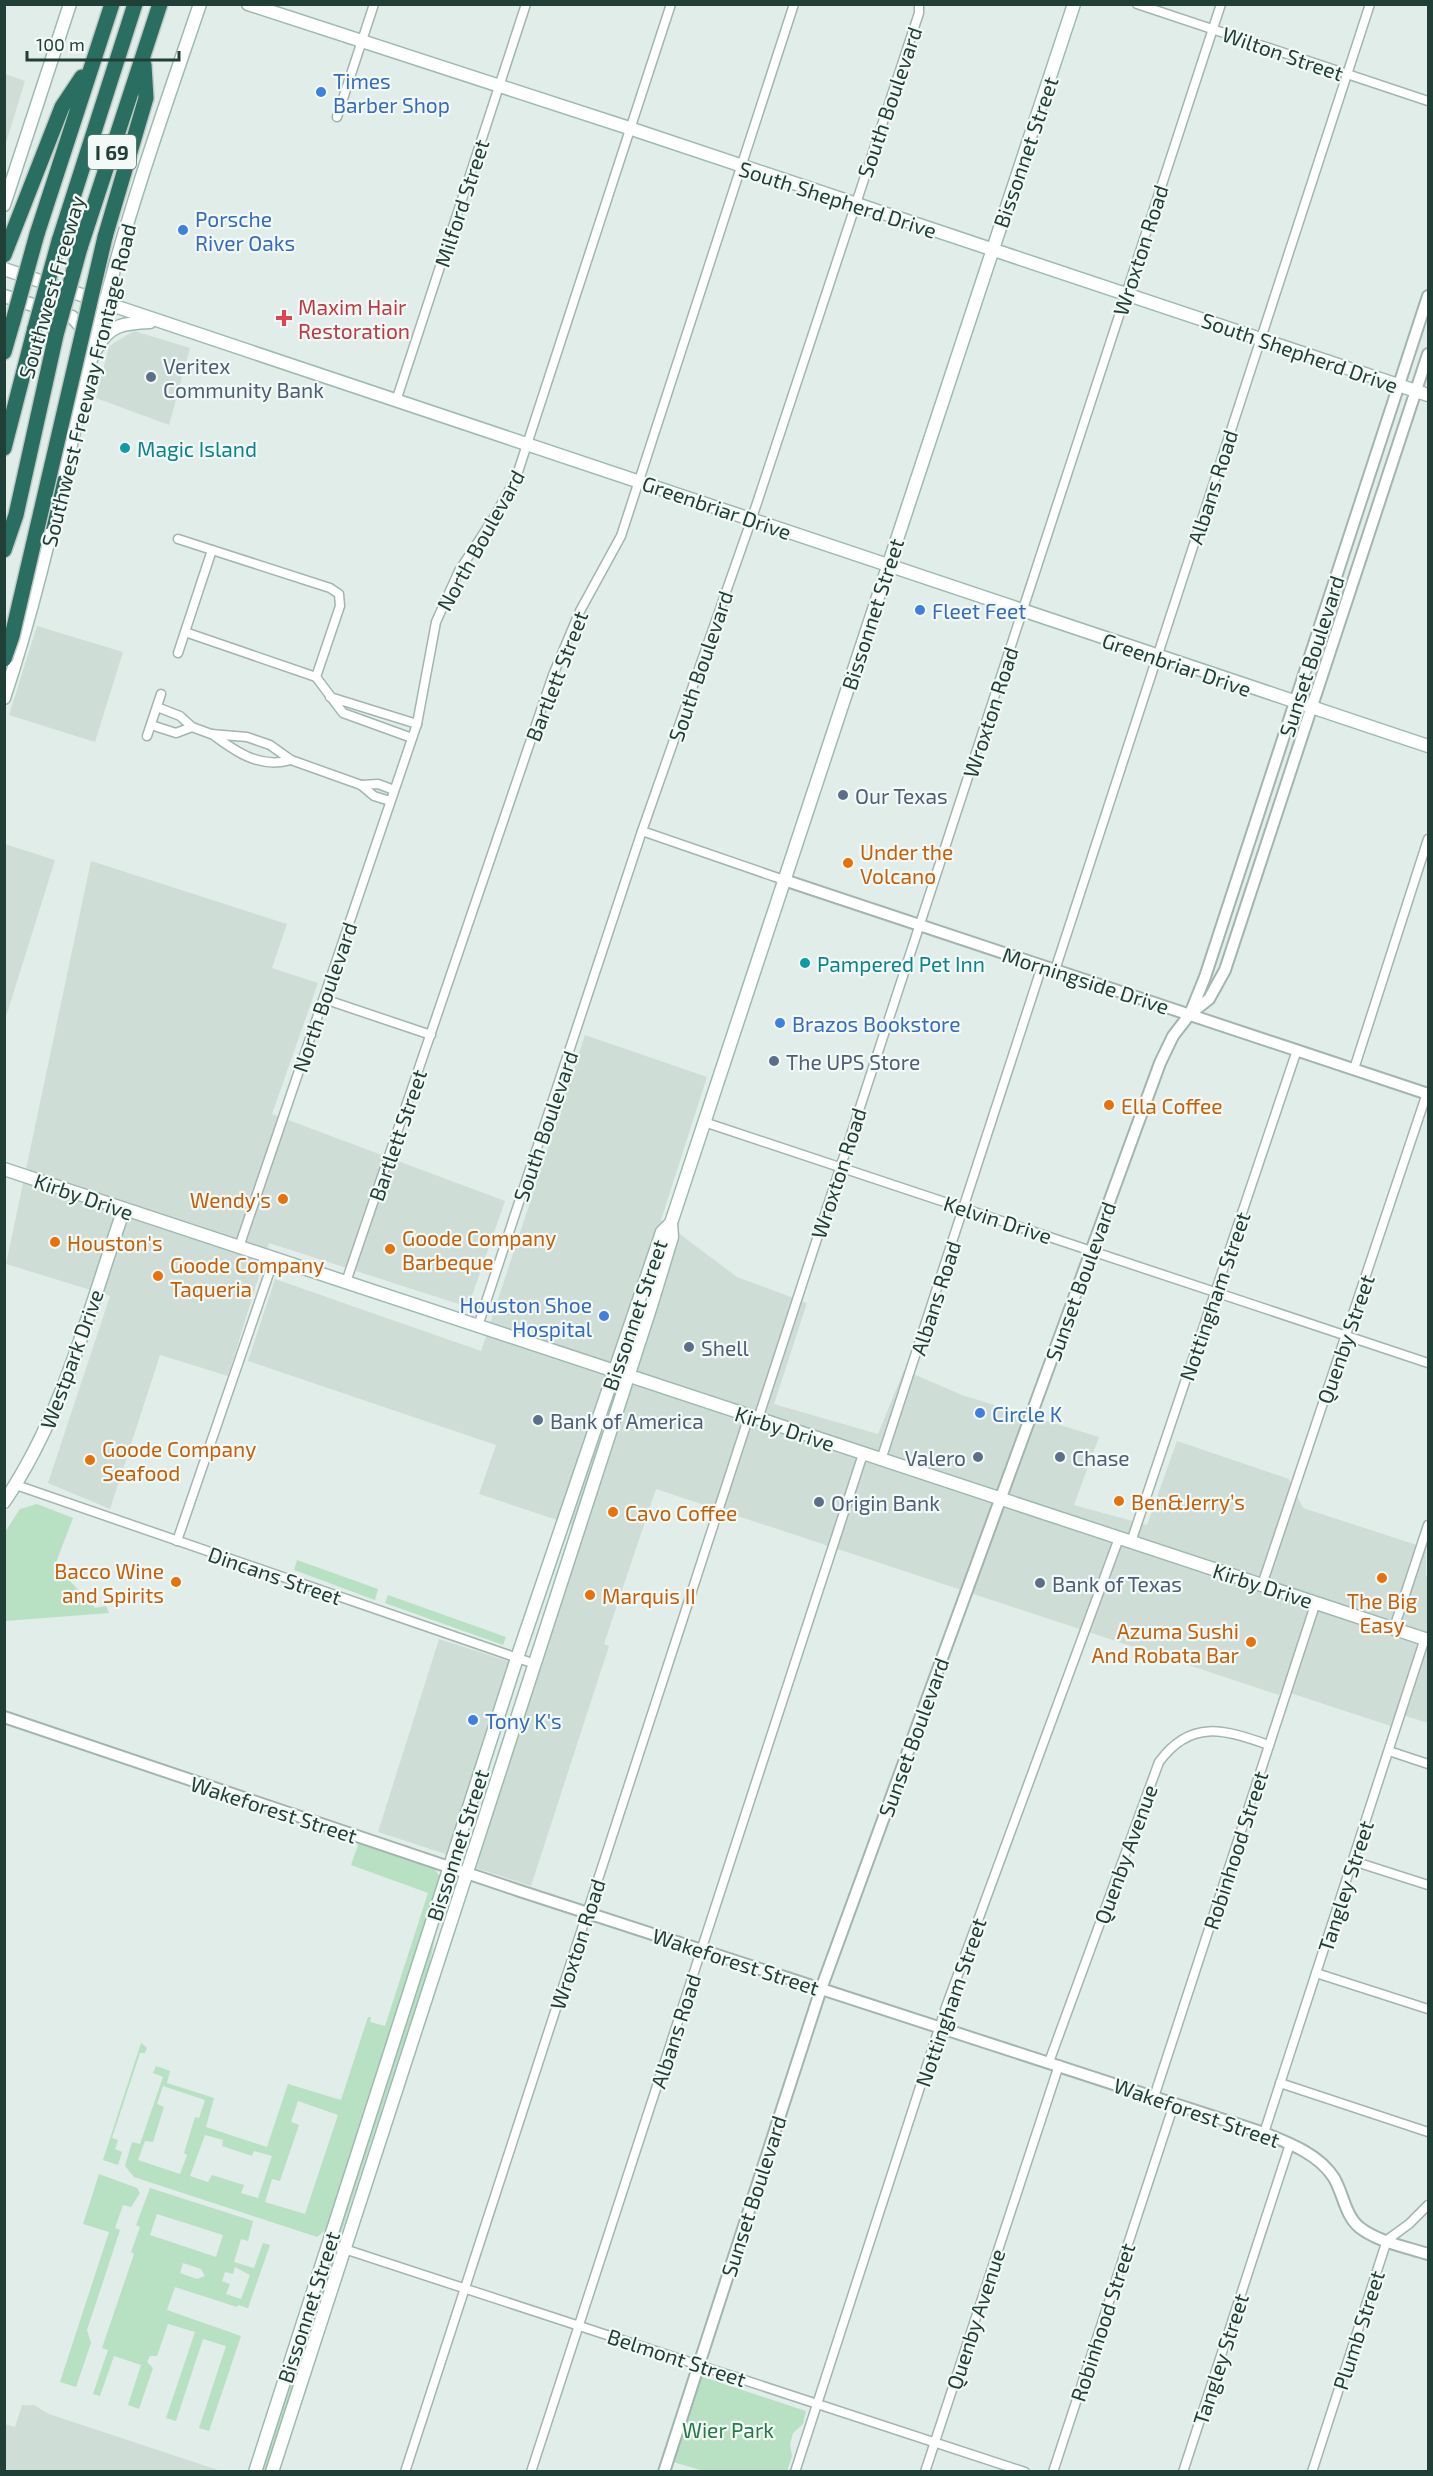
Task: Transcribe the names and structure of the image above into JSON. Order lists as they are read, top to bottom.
{
  "streets": {
    "highway": ["I 69", "Southwest Freeway"],
    "main road": [
      "Bissonnet Street",
      "South Shepherd Drive",
      "Southwest Freeway Frontage Road",
      "Greenbriar Drive",
      "Kirby Drive",
      "Westpark Drive"
    ],
    "street": [
      "Wilton Street",
      "South Boulevard",
      "Milford Street",
      "Wroxton Road",
      "Albans Road",
      "North Boulevard",
      "Sunset Boulevard",
      "Bartlett Street",
      "Morningside Drive",
      "Kelvin Drive",
      "Nottingham Street",
      "Quenby Street",
      "Dincans Street",
      "Wakeforest Street",
      "Robinhood Street",
      "Quenby Avenue",
      "Tangley Street",
      "Plumb Street",
      "Belmont Street"
    ]
  },
  "crossings": [
    ["Wilton Street", "Wroxton Road"],
    ["Wilton Street", "Albans Road"],
    ["South Boulevard", "South Shepherd Drive"],
    ["South Boulevard", "Greenbriar Drive"],
    ["South Boulevard", "Morningside Drive"],
    ["South Boulevard", "Kirby Drive"],
    ["Bissonnet Street", "South Shepherd Drive"],
    ["Bissonnet Street", "Greenbriar Drive"],
    ["Bissonnet Street", "Morningside Drive"],
    ["Bissonnet Street", "Kirby Drive"],
    ["Bissonnet Street", "Kelvin Drive"],
    ["Bissonnet Street", "Dincans Street"],
    ["Bissonnet Street", "Wakeforest Street"],
    ["Bissonnet Street", "Belmont Street"],
    ["South Shepherd Drive", "Milford Street"],
    ["South Shepherd Drive", "Wroxton Road"],
    ["South Shepherd Drive", "Albans Road"],
    ["South Shepherd Drive", "North Boulevard"],
    ["South Shepherd Drive", "Sunset Boulevard"],
    ["South Shepherd Drive", "Bartlett Street"],
    ["Milford Street", "Greenbriar Drive"],
    ["Wroxton Road", "Greenbriar Drive"],
    ["Wroxton Road", "Morningside Drive"],
    ["Wroxton Road", "Kirby Drive"],
    ["Wroxton Road", "Kelvin Drive"],
    ["Wroxton Road", "Wakeforest Street"],
    ["Wroxton Road", "Belmont Street"],
    ["Southwest Freeway Frontage Road", "Greenbriar Drive"],
    ["Albans Road", "Greenbriar Drive"],
    ["Albans Road", "Morningside Drive"],
    ["Albans Road", "Kirby Drive"],
    ["Albans Road", "Kelvin Drive"],
    ["Albans Road", "Wakeforest Street"],
    ["Albans Road", "Belmont Street"],
    ["Greenbriar Drive", "North Boulevard"],
    ["Greenbriar Drive", "Sunset Boulevard"],
    ["Greenbriar Drive", "Bartlett Street"],
    ["North Boulevard", "Kirby Drive"],
    ["Sunset Boulevard", "Morningside Drive"],
    ["Sunset Boulevard", "Kirby Drive"],
    ["Sunset Boulevard", "Kelvin Drive"],
    ["Sunset Boulevard", "Wakeforest Street"],
    ["Sunset Boulevard", "Belmont Street"],
    ["Bartlett Street", "Kirby Drive"],
    ["Morningside Drive", "Nottingham Street"],
    ["Morningside Drive", "Quenby Street"],
    ["Kirby Drive", "Nottingham Street"],
    ["Kirby Drive", "Quenby Street"],
    ["Kirby Drive", "Westpark Drive"],
    ["Kirby Drive", "Robinhood Street"],
    ["Kirby Drive", "Tangley Street"],
    ["Kelvin Drive", "Nottingham Street"],
    ["Kelvin Drive", "Quenby Street"],
    ["Nottingham Street", "Wakeforest Street"],
    ["Nottingham Street", "Belmont Street"],
    ["Westpark Drive", "Dincans Street"],
    ["Wakeforest Street", "Robinhood Street"],
    ["Wakeforest Street", "Quenby Avenue"],
    ["Wakeforest Street", "Tangley Street"],
    ["Wakeforest Street", "Plumb Street"],
    ["Robinhood Street", "Quenby Avenue"],
    ["Quenby Avenue", "Belmont Street"]
  ],
  "parks": ["Wier Park"],
  "places": {
    "other": [
      "Times Barber Shop",
      "Porsche River Oaks",
      "Veritex Community Bank",
      "Magic Island",
      "Fleet Feet",
      "Our Texas",
      "Under the Volcano",
      "Pampered Pet Inn",
      "Brazos Bookstore",
      "The UPS Store",
      "Ella Coffee",
      "Wendy's",
      "Houston's",
      "Goode Company Barbeque",
      "Goode Company Taqueria",
      "Houston Shoe Hospital",
      "Shell",
      "Circle K",
      "Bank of America",
      "Valero",
      "Chase",
      "Goode Company Seafood",
      "Ben&Jerry’s",
      "Origin Bank",
      "Cavo Coffee",
      "The Big Easy",
      "Bacco Wine and Spirits",
      "Bank of Texas",
      "Marquis II",
      "Azuma Sushi And Robata Bar",
      "Tony K's"
    ],
    "health": ["Maxim Hair Restoration"]
  },
  "scale_bar": "100 m"
}
